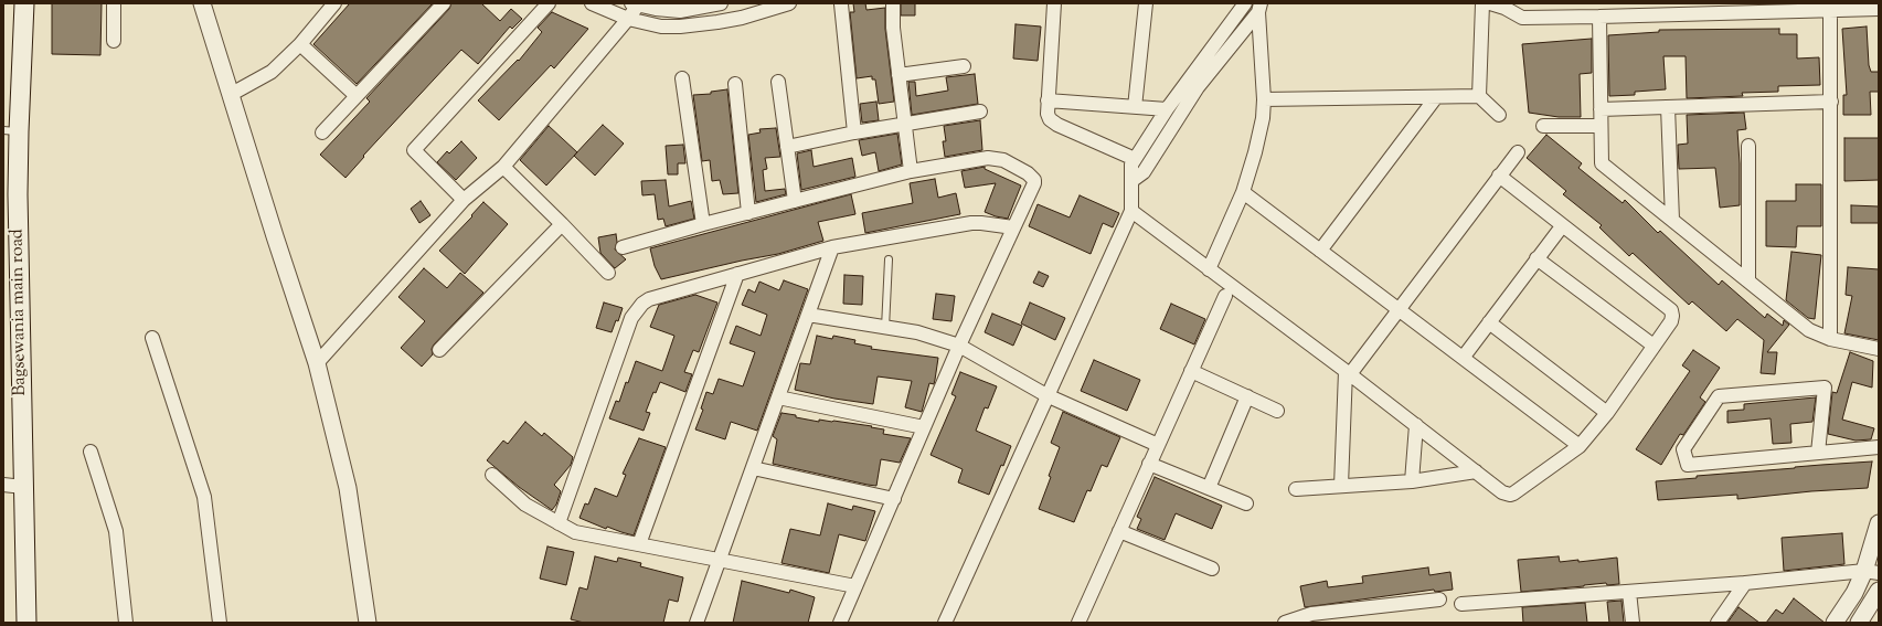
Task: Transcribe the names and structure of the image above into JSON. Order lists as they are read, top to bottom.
{
  "streets": {
    "main road": ["Bagsewania main road"]
  }
}
